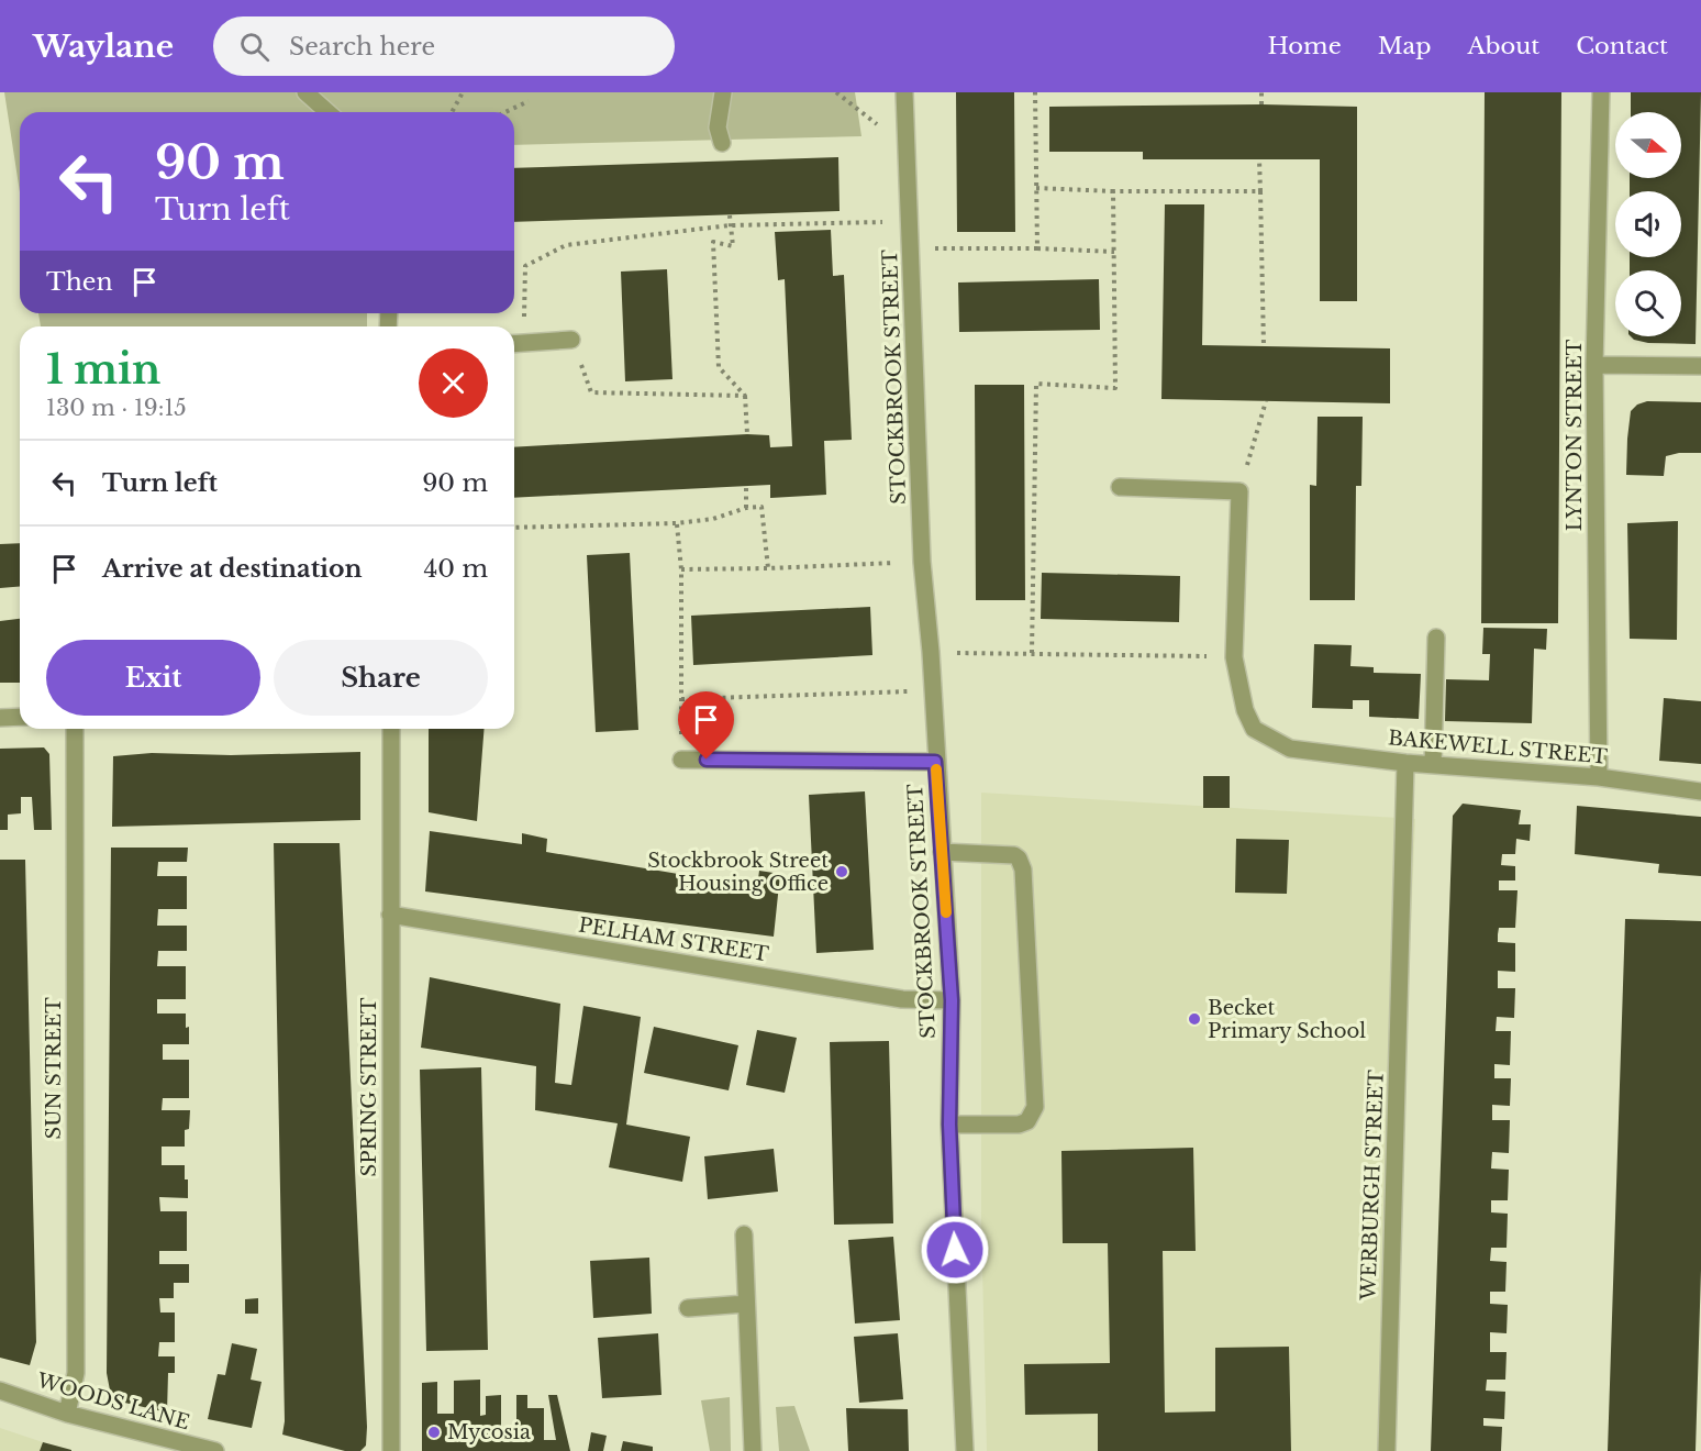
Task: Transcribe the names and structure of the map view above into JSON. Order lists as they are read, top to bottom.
{
  "streets": {
    "street": [
      "STOCKBROOK STREET",
      "LYNTON STREET",
      "BAKEWELL STREET",
      "PELHAM STREET",
      "SUN STREET",
      "SPRING STREET",
      "WERBURGH STREET",
      "WOODS LANE"
    ]
  },
  "crossings": [
    ["STOCKBROOK STREET", "PELHAM STREET"],
    ["LYNTON STREET", "BAKEWELL STREET"],
    ["BAKEWELL STREET", "WERBURGH STREET"],
    ["PELHAM STREET", "SPRING STREET"],
    ["SUN STREET", "WOODS LANE"]
  ],
  "places": ["Stockbrook Street Housing Office", "Becket Primary School", "Mycosia"],
  "north": "right",
  "page": {
    "header": "Waylane",
    "search": "Search here",
    "nav": [
      "Home",
      "Map",
      "About",
      "Contact"
    ],
    "turn": ["90 m", "Turn left"],
    "then": "Then",
    "heading": ["1 min", "130 m · 19:15"],
    "list": [
      {
        "name": "Turn left",
        "value": "90 m"
      },
      {
        "name": "Arrive at destination",
        "value": "40 m"
      }
    ],
    "buttons": ["Exit", "Share"]
  }
}
